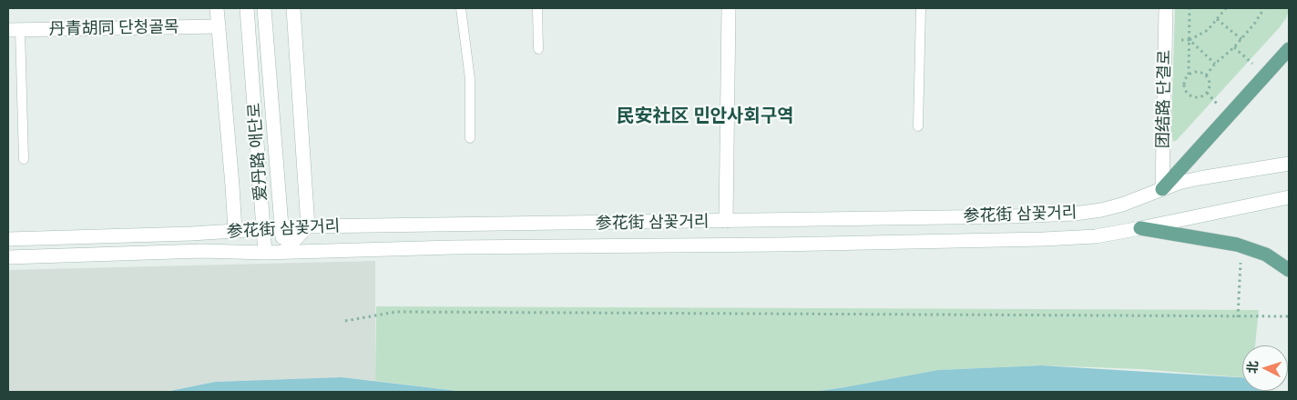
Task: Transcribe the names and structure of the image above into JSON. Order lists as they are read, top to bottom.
{
  "streets": {
    "main road": [
      "丹青胡同 단청골목",
      "团结路 단결로",
      "爱丹路 애단로",
      "参花街 삼꽃거리"
    ]
  },
  "crossings": [
    ["丹青胡同 단청골목", "爱丹路 애단로"],
    ["团结路 단결로", "参花街 삼꽃거리"],
    ["爱丹路 애단로", "参花街 삼꽃거리"]
  ],
  "districts": ["民安社区 민안사회구역"],
  "north": "left"
}
